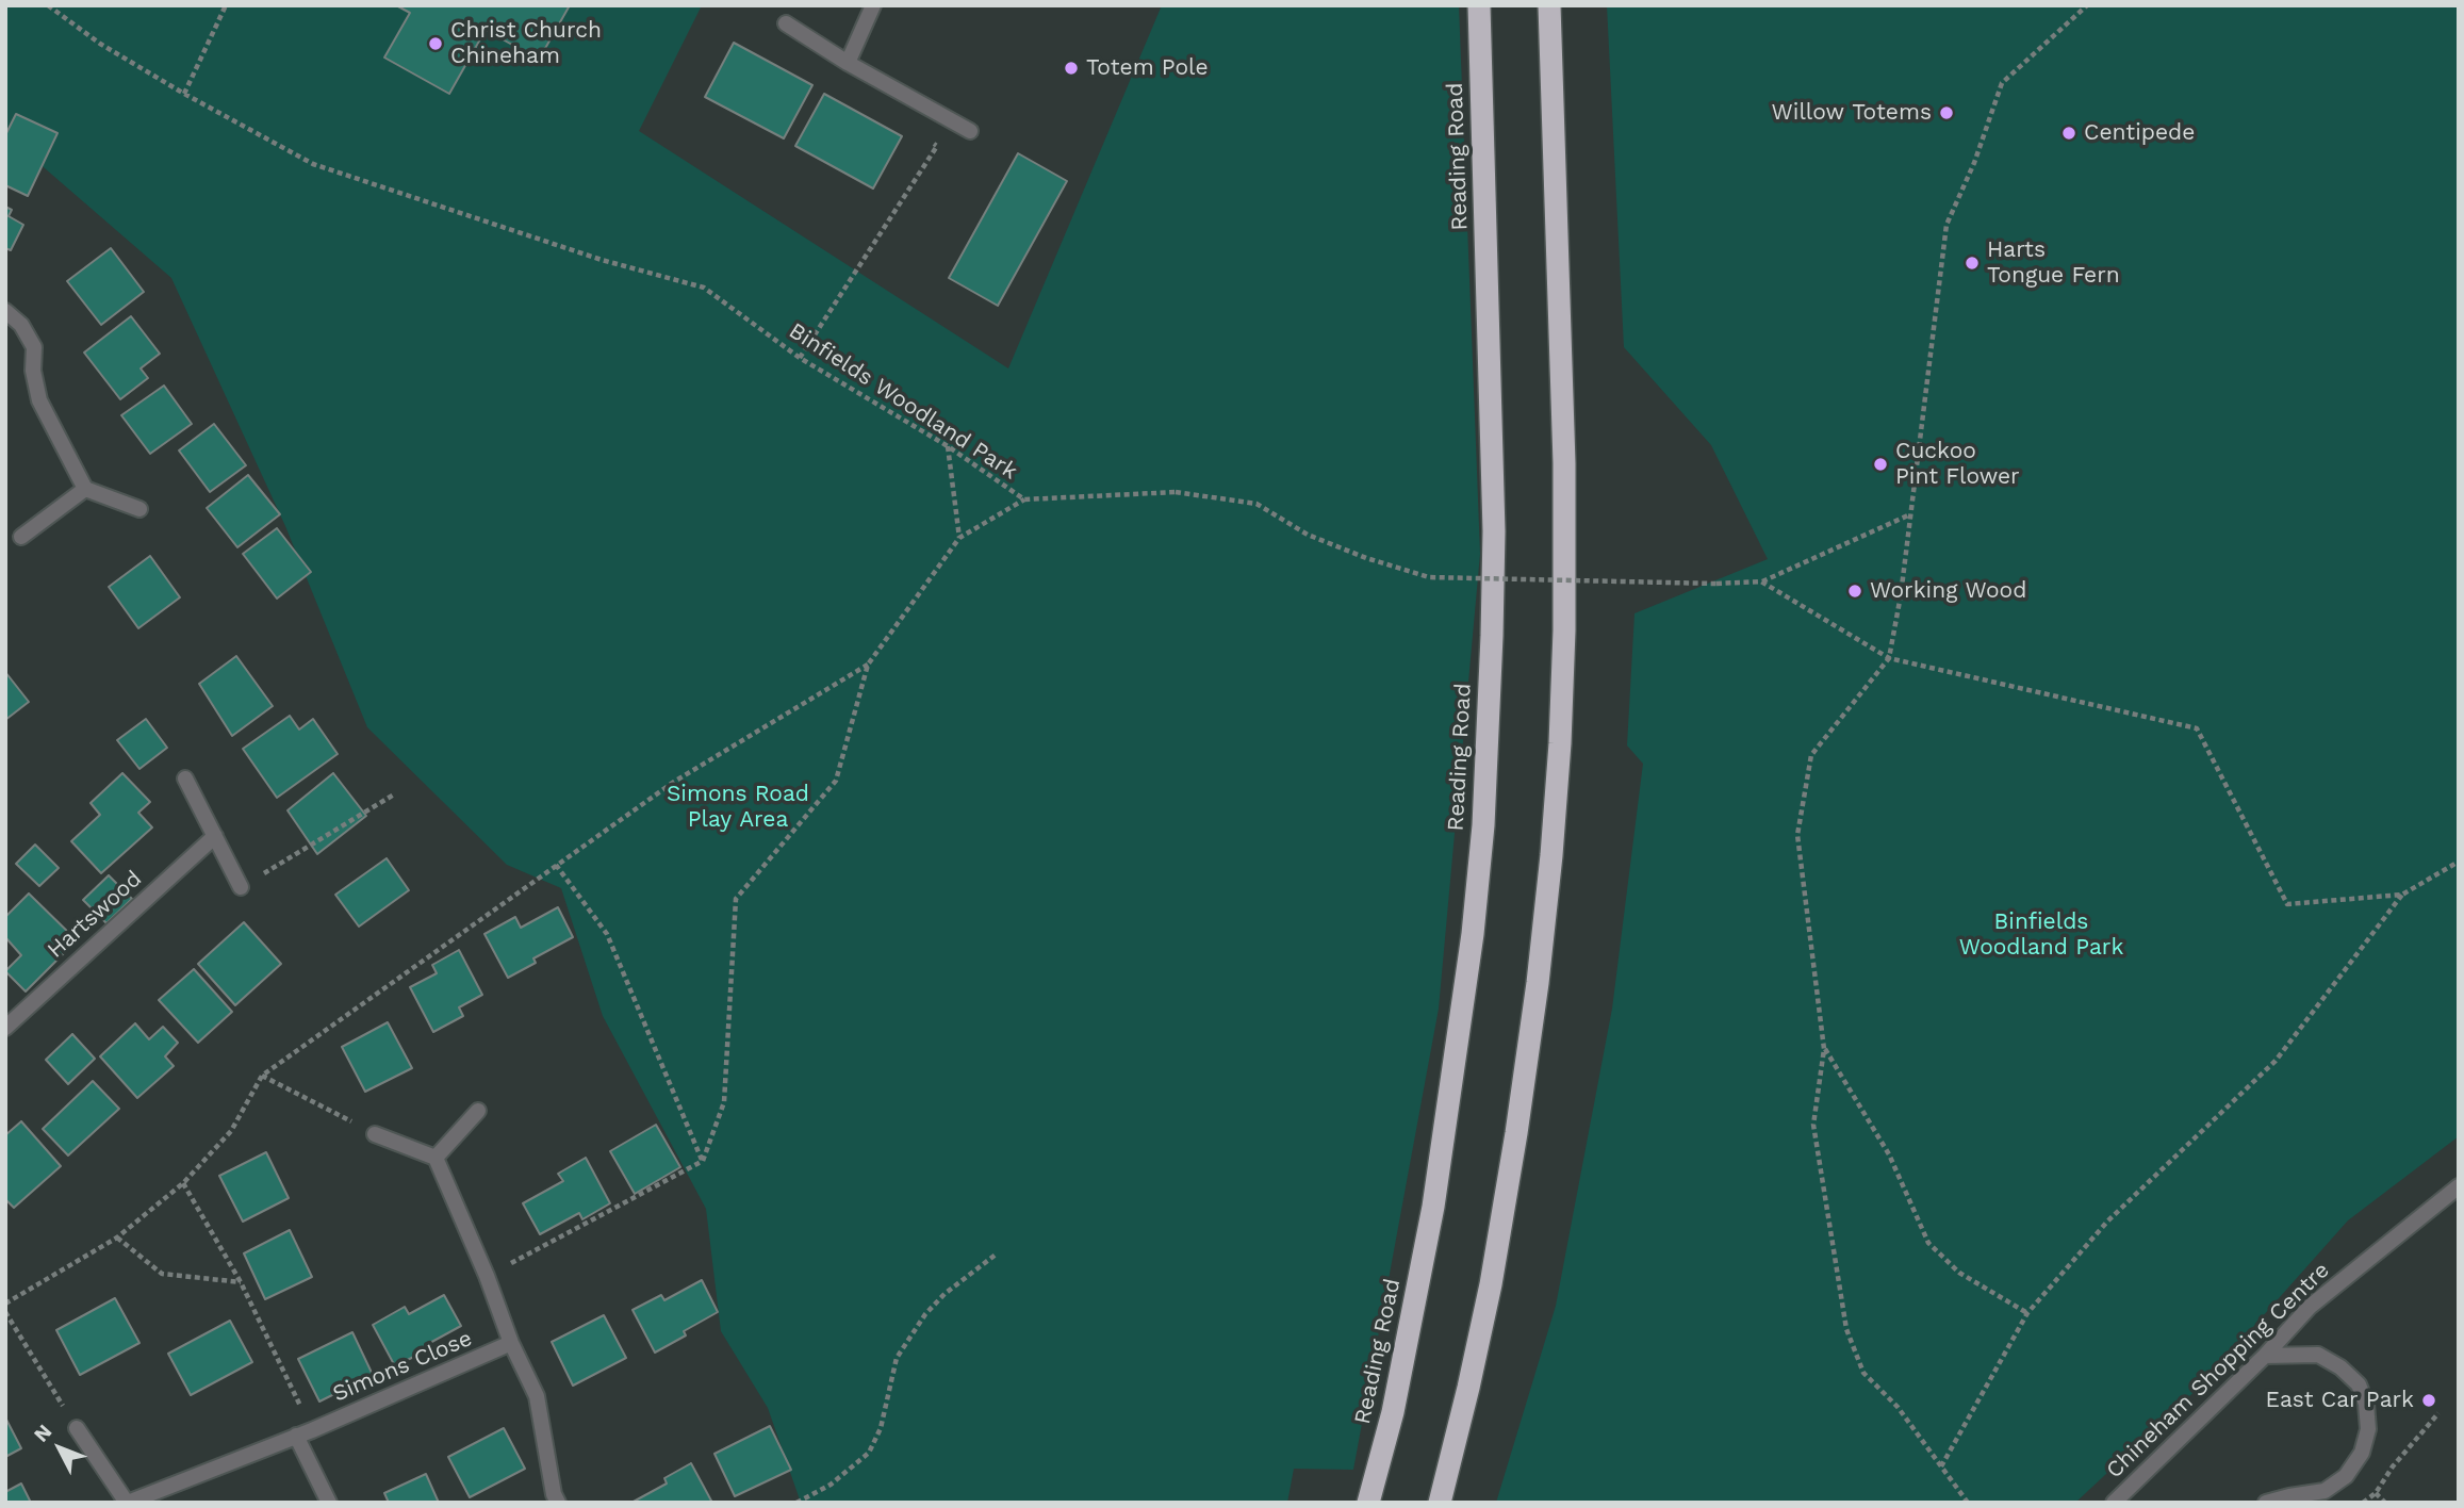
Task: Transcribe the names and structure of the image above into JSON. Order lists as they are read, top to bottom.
{
  "streets": {
    "highway": ["Reading Road"],
    "street": ["Hartswood", "Simons Close", "Chineham Shopping Centre"],
    "path": ["Binfields Woodland Park"]
  },
  "parks": ["Simons Road Play Area", "Binfields Woodland Park"],
  "places": [
    "Christ Church Chineham",
    "Totem Pole",
    "Willow Totems",
    "Centipede",
    "Harts Tongue Fern",
    "Cuckoo Pint Flower",
    "Working Wood",
    "East Car Park"
  ],
  "north": "top left"
}
